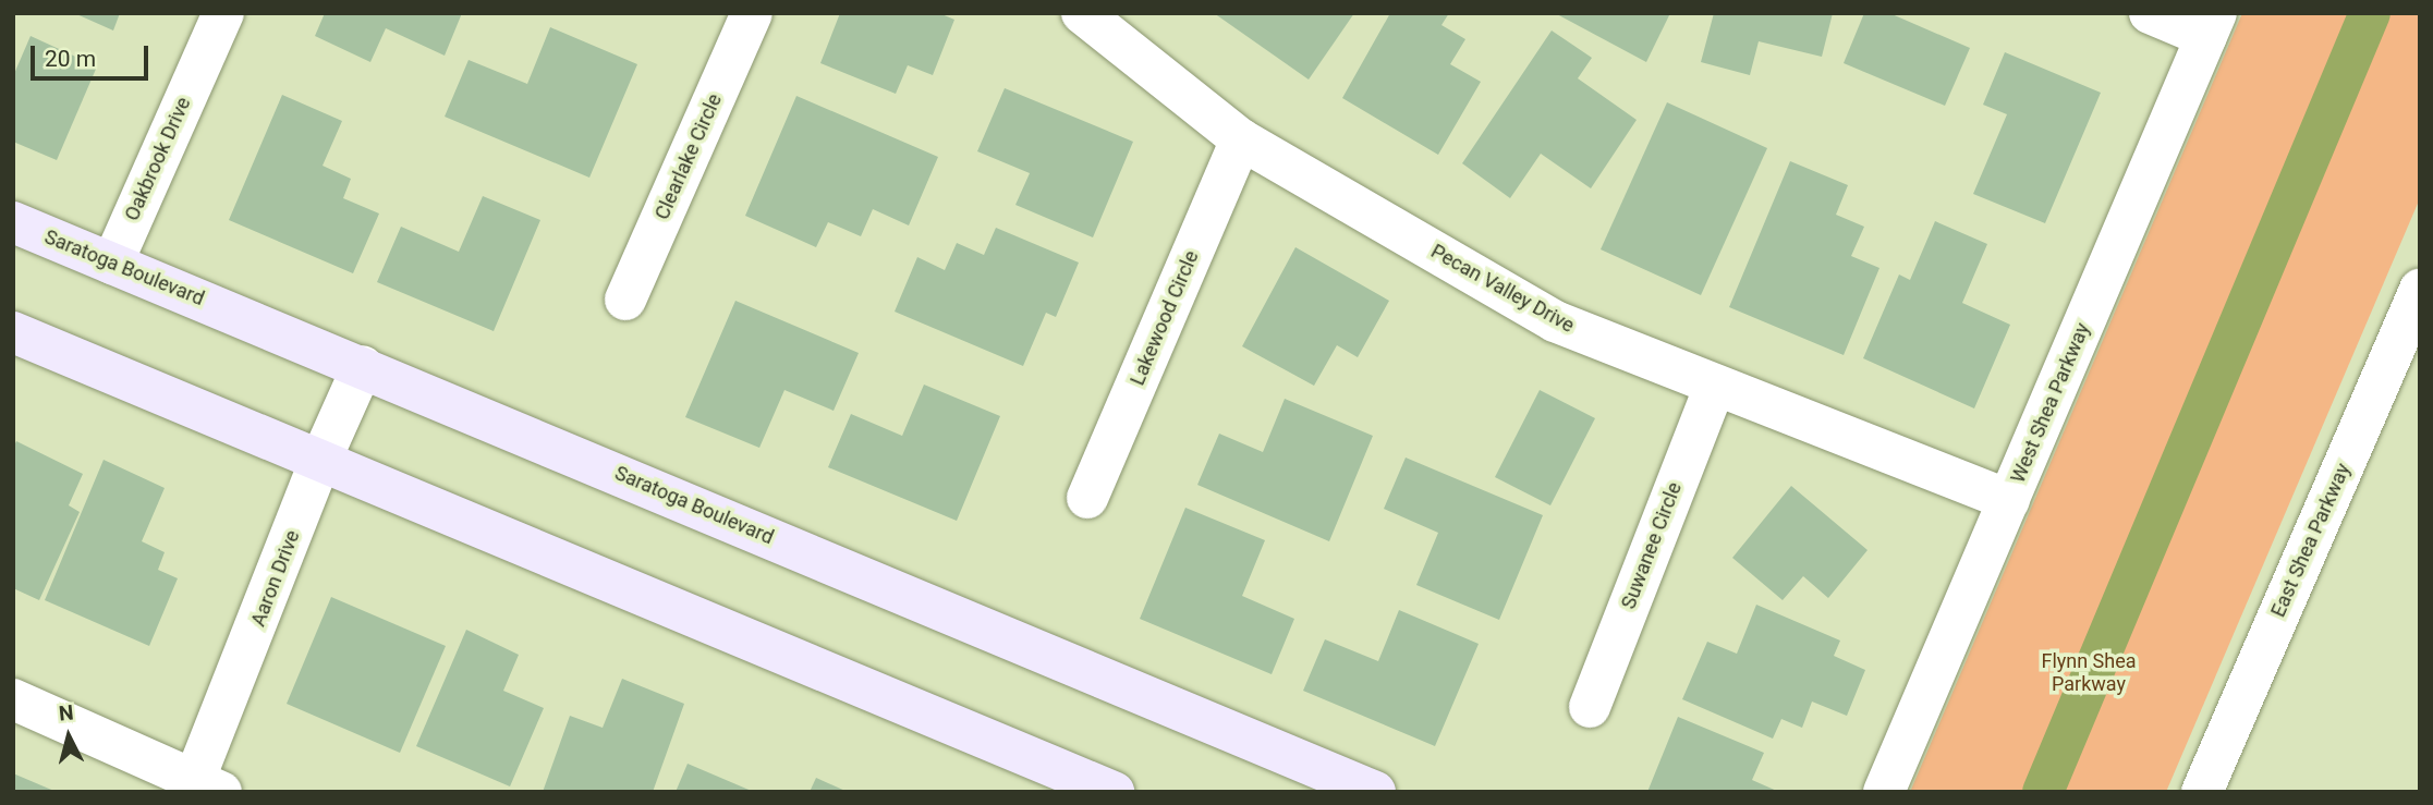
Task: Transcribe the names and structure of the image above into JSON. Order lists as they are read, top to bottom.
{
  "streets": {
    "main road": ["Saratoga Boulevard"],
    "street": [
      "Clearlake Circle",
      "Oakbrook Drive",
      "Pecan Valley Drive",
      "Lakewood Circle",
      "West Shea Parkway",
      "East Shea Parkway",
      "Suwanee Circle",
      "Aaron Drive"
    ]
  },
  "crossings": [
    ["Oakbrook Drive", "Saratoga Boulevard"],
    ["Saratoga Boulevard", "Aaron Drive"],
    ["Pecan Valley Drive", "Lakewood Circle"],
    ["Pecan Valley Drive", "West Shea Parkway"],
    ["Pecan Valley Drive", "Suwanee Circle"]
  ],
  "parks": ["Flynn Shea Parkway"],
  "scale_bar": "20 m",
  "north": "top"
}
